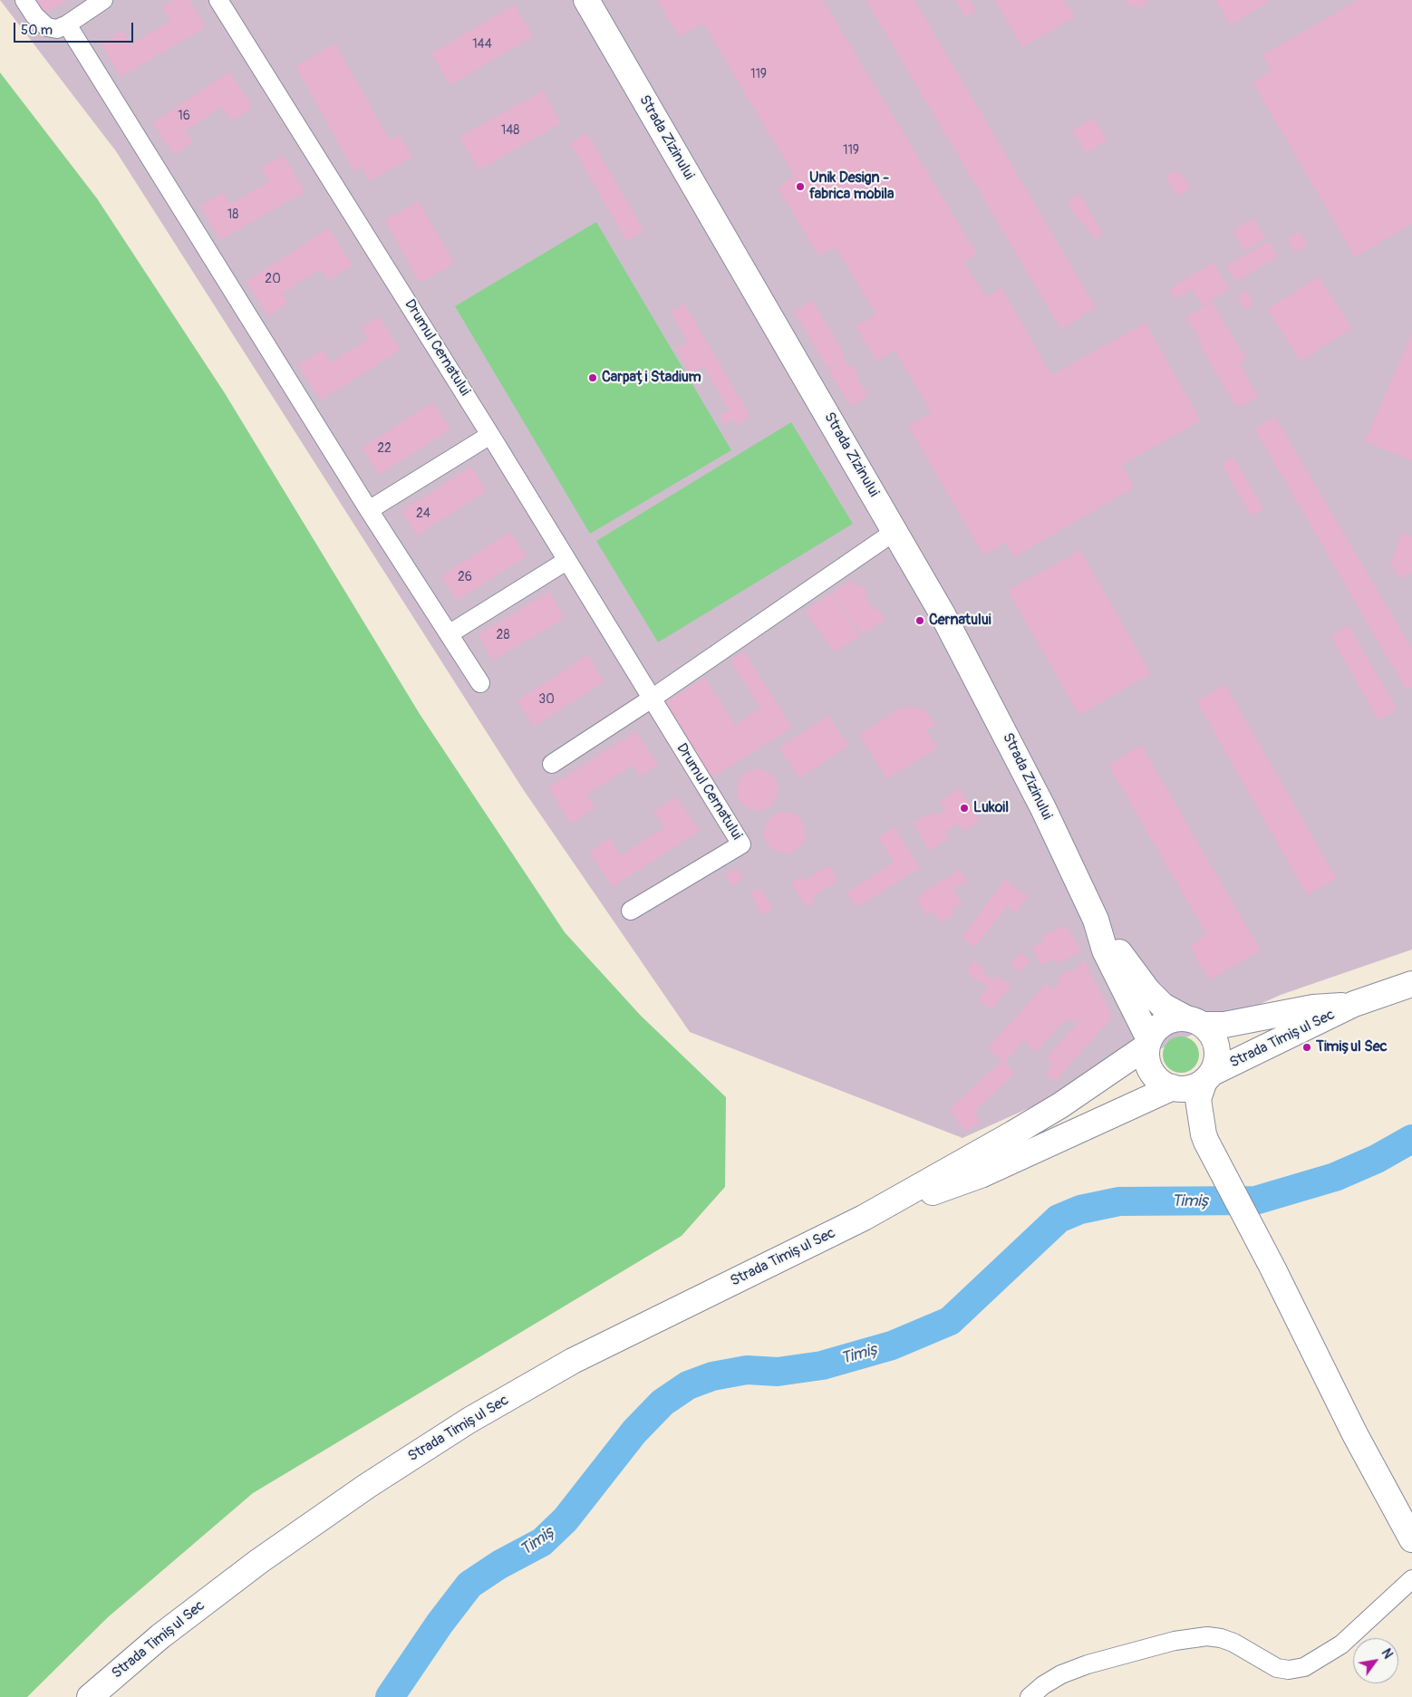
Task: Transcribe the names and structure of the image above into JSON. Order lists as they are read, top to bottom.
{
  "streets": {
    "main road": ["Strada Zizinului", "Strada Timișul Sec"],
    "street": ["Drumul Cernatului"]
  },
  "crossings": [
    ["Strada Zizinului", "Strada Timișul Sec"]
  ],
  "water": ["Timiș"],
  "places": [
    "Unik Design - fabrica mobila",
    "Carpați Stadium",
    "Cernatului",
    "Lukoil",
    "Timișul Sec"
  ],
  "house_numbers": [
    "144",
    "119",
    "16",
    "148",
    "119",
    "18",
    "20",
    "22",
    "24",
    "26",
    "28",
    "30"
  ],
  "scale_bar": "50 m",
  "north": "top right"
}
